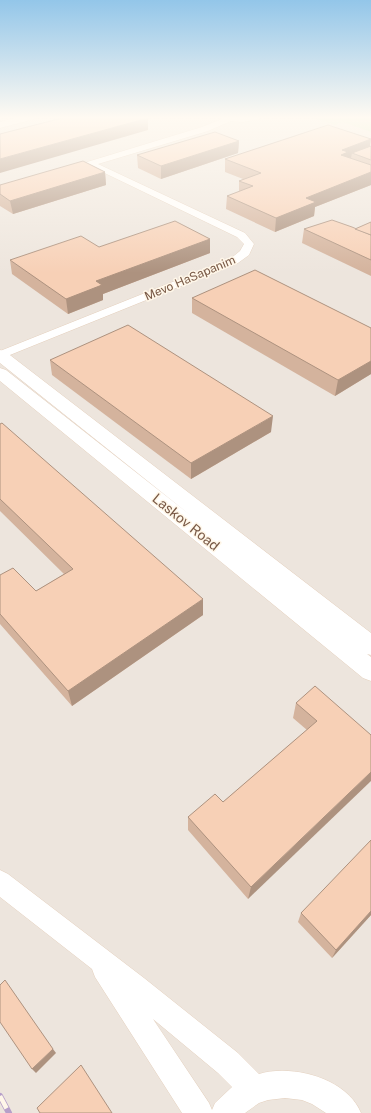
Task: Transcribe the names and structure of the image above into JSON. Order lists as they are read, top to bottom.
{
  "streets": {
    "street": ["Mevo HaSapanim", "Laskov Road"]
  },
  "crossings": [
    ["Mevo HaSapanim", "Laskov Road"]
  ]
}
